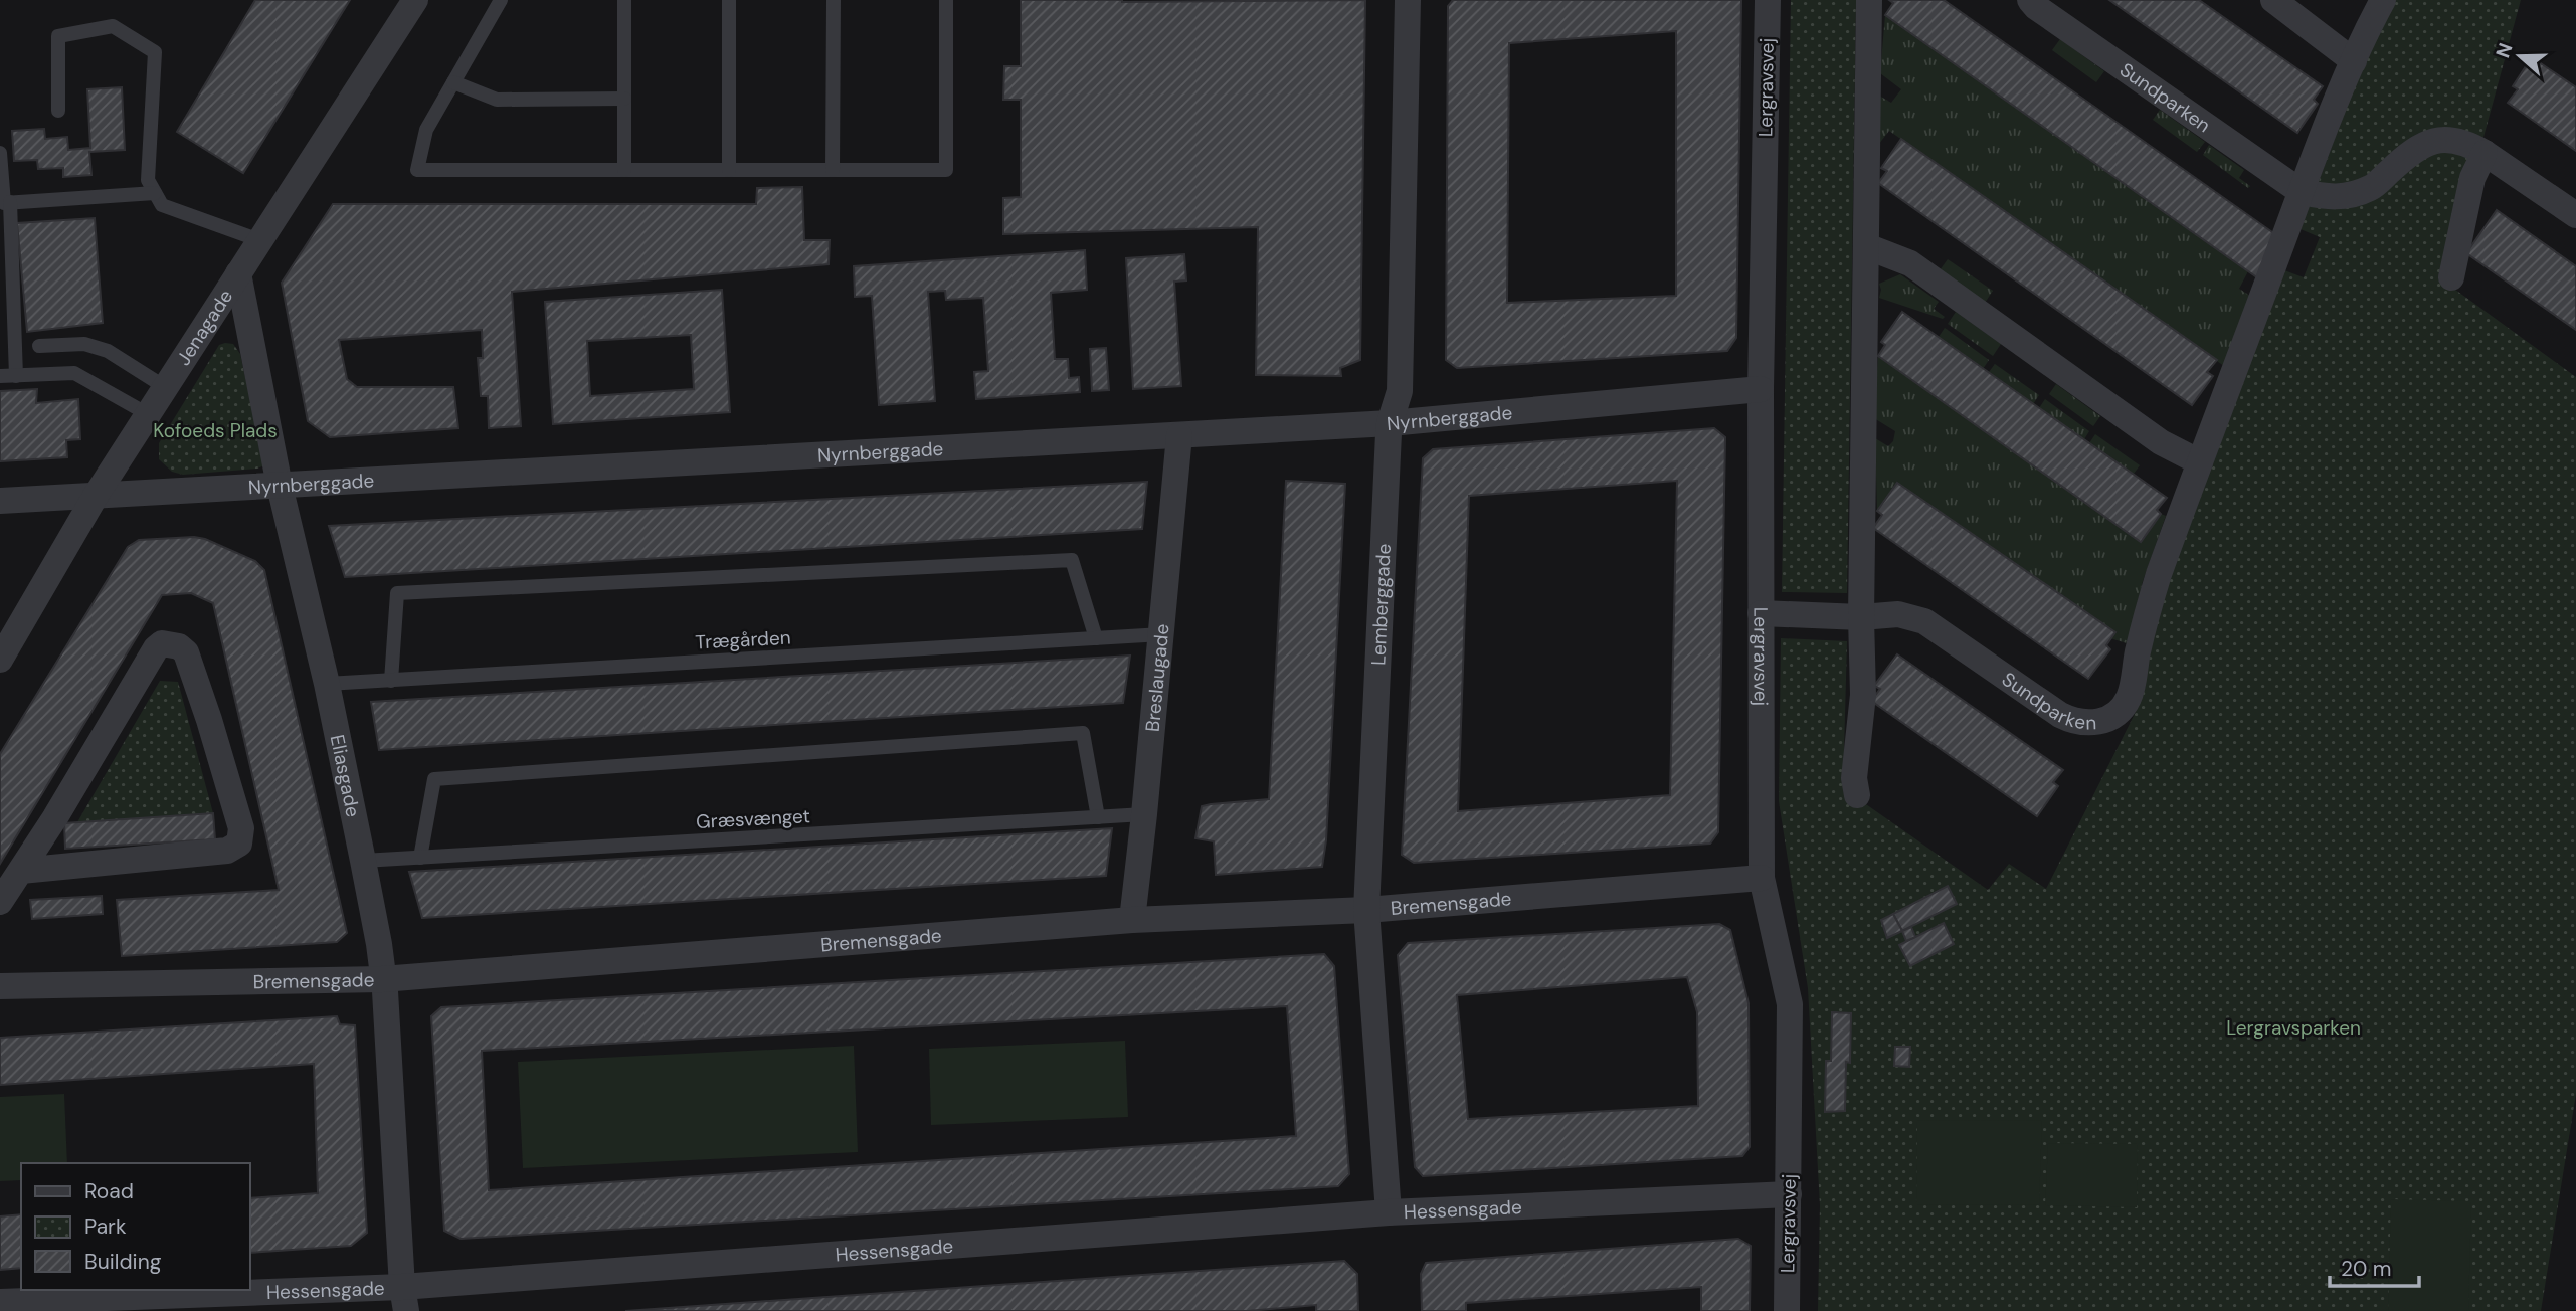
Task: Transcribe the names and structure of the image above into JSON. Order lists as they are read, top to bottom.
{
  "streets": {
    "street": [
      "Lergravsvej",
      "Sundparken",
      "Jenagade",
      "Nyrnberggade",
      "Lemberggade",
      "Breslaugade",
      "Eliasgade",
      "Bremensgade",
      "Hessensgade"
    ],
    "lane": ["Trægården", "Græsvænget"]
  },
  "crossings": [
    ["Lergravsvej", "Sundparken"],
    ["Lergravsvej", "Nyrnberggade"],
    ["Lergravsvej", "Bremensgade"],
    ["Lergravsvej", "Hessensgade"],
    ["Jenagade", "Nyrnberggade"],
    ["Jenagade", "Eliasgade"],
    ["Nyrnberggade", "Lemberggade"],
    ["Nyrnberggade", "Breslaugade"],
    ["Nyrnberggade", "Eliasgade"],
    ["Lemberggade", "Bremensgade"],
    ["Lemberggade", "Hessensgade"],
    ["Trægården", "Breslaugade"],
    ["Trægården", "Eliasgade"],
    ["Breslaugade", "Græsvænget"],
    ["Breslaugade", "Bremensgade"],
    ["Eliasgade", "Græsvænget"],
    ["Eliasgade", "Bremensgade"],
    ["Eliasgade", "Hessensgade"]
  ],
  "parks": ["Kofoeds Plads", "Lergravsparken"],
  "legend": ["Road", "Park", "Building"],
  "scale_bar": "20 m",
  "north": "left"
}
